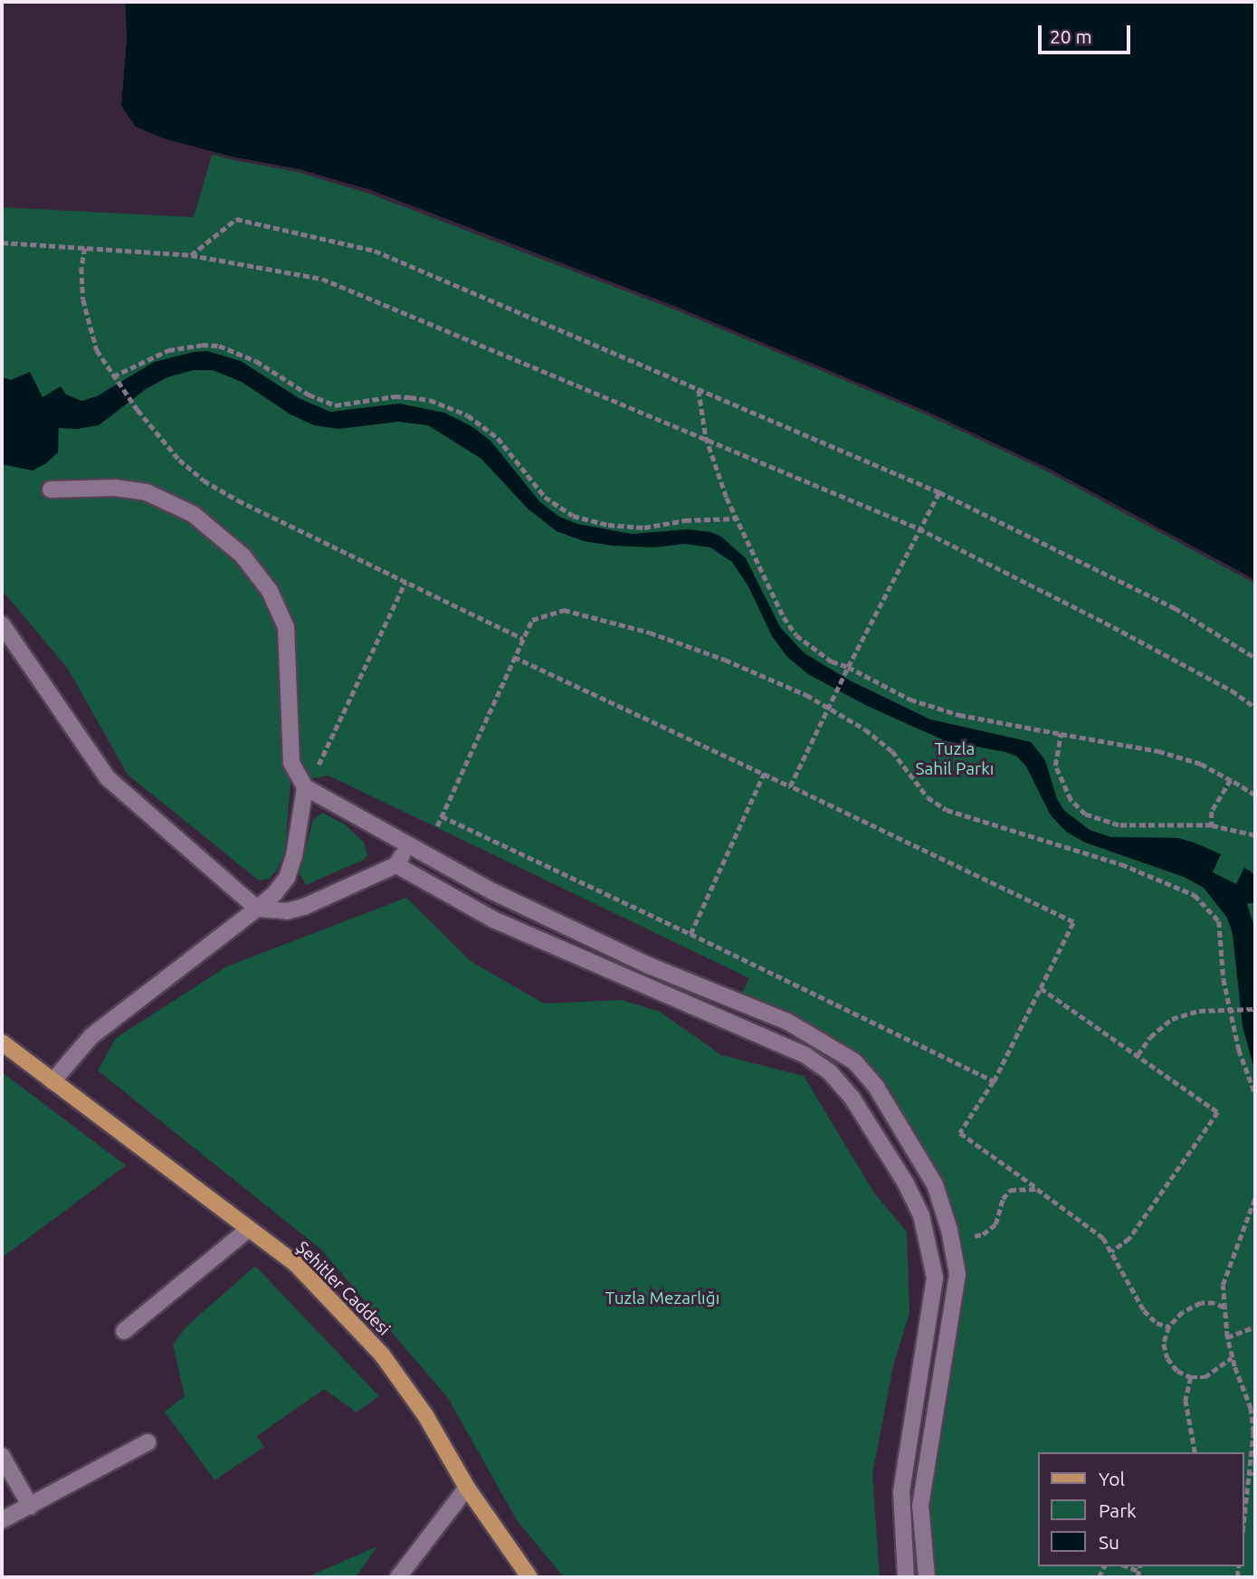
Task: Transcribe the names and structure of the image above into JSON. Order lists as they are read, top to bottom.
{
  "streets": {
    "main road": ["Şehitler Caddesi"]
  },
  "parks": ["Tuzla Sahil Parkı", "Tuzla Mezarlığı"],
  "legend": ["Yol", "Park", "Su"],
  "scale_bar": "20 m"
}
